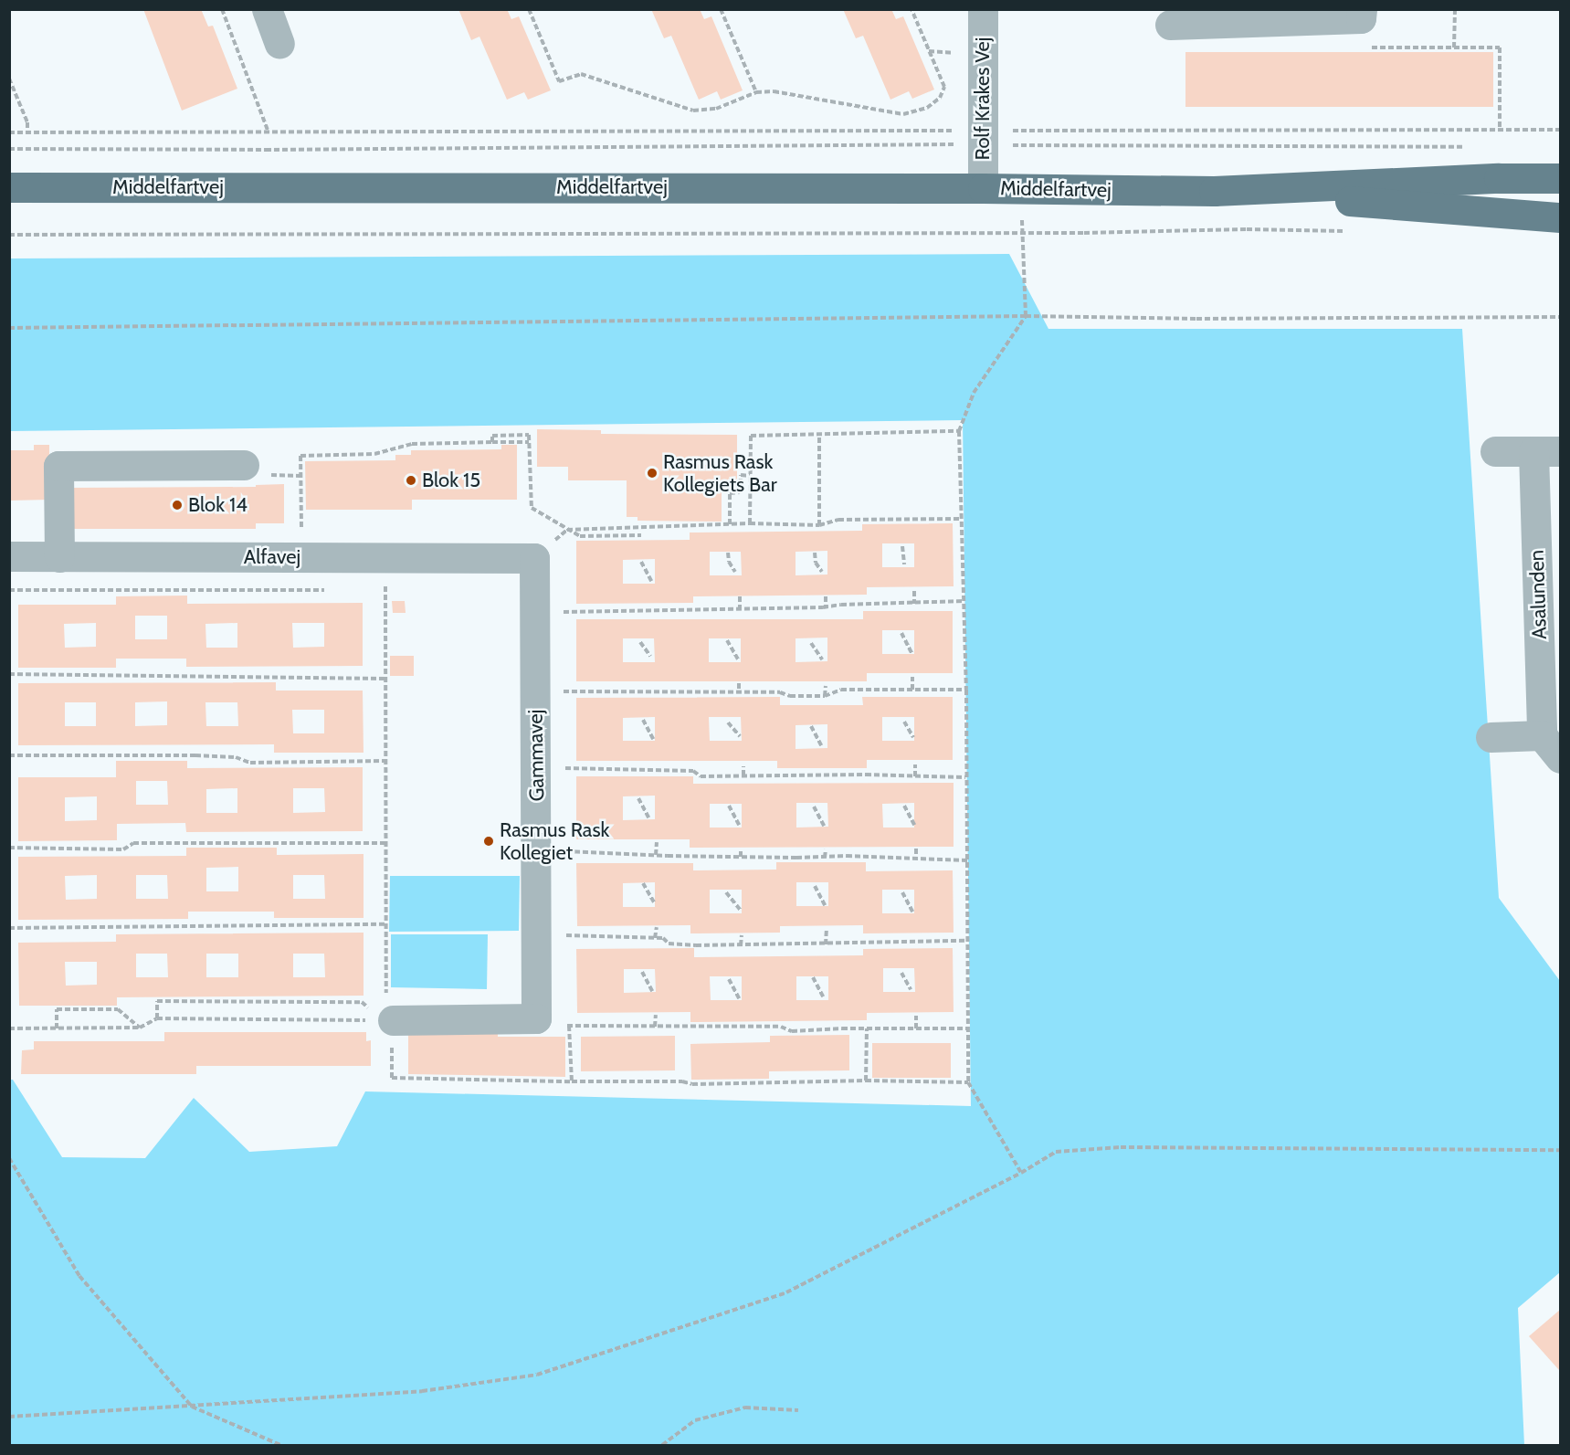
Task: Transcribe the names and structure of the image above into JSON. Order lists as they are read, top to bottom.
{
  "streets": {
    "main road": ["Middelfartvej"],
    "street": [
      "Rolf Krakes Vej",
      "Alfavej",
      "Asalunden",
      "Gammavej"
    ]
  },
  "crossings": [
    ["Rolf Krakes Vej", "Middelfartvej"],
    ["Alfavej", "Gammavej"]
  ],
  "places": [
    "Rasmus Rask Kollegiets Bar",
    "Blok 15",
    "Blok 14",
    "Rasmus Rask Kollegiet"
  ]
}
